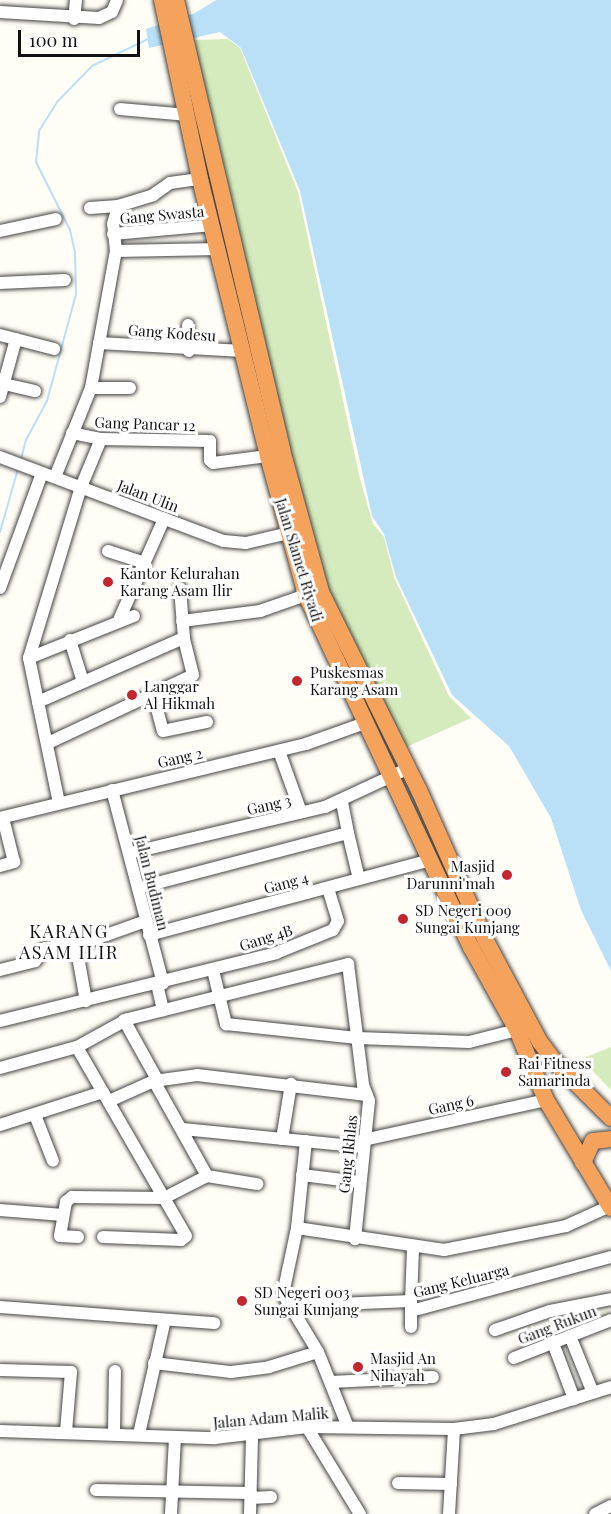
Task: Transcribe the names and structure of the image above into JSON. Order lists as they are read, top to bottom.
{
  "streets": {
    "highway": ["Jalan Slamet Riyadi"],
    "street": [
      "Gang Swasta",
      "Gang Kodesu",
      "Gang Pancar 12",
      "Jalan Ulin",
      "Gang 2",
      "Gang 3",
      "Jalan Budiman",
      "Gang 4",
      "Gang 4B",
      "Gang 6",
      "Gang Ikhlas",
      "Gang Keluarga",
      "Gang Rukun",
      "Jalan Adam Malik"
    ]
  },
  "crossings": [
    ["Gang Swasta", "Jalan Slamet Riyadi"],
    ["Gang Kodesu", "Jalan Slamet Riyadi"],
    ["Gang Pancar 12", "Jalan Slamet Riyadi"],
    ["Jalan Ulin", "Jalan Slamet Riyadi"],
    ["Jalan Slamet Riyadi", "Gang 2"],
    ["Jalan Slamet Riyadi", "Gang 3"],
    ["Jalan Slamet Riyadi", "Gang 4"],
    ["Jalan Slamet Riyadi", "Gang 6"],
    ["Gang 2", "Jalan Budiman"],
    ["Gang 3", "Jalan Budiman"],
    ["Jalan Budiman", "Gang 4"],
    ["Jalan Budiman", "Gang 4B"],
    ["Gang 4", "Gang 4B"],
    ["Gang 6", "Gang Ikhlas"]
  ],
  "districts": ["KARANG ASAM ILIR"],
  "places": [
    "Kantor Kelurahan Karang Asam Ilir",
    "Puskesmas Karang Asam",
    "Langgar Al Hikmah",
    "Masjid Darunni'mah",
    "SD Negeri 009 Sungai Kunjang",
    "Rai Fitness Samarinda",
    "SD Negeri 003 Sungai Kunjang",
    "Masjid An Nihayah"
  ],
  "scale_bar": "100 m"
}
